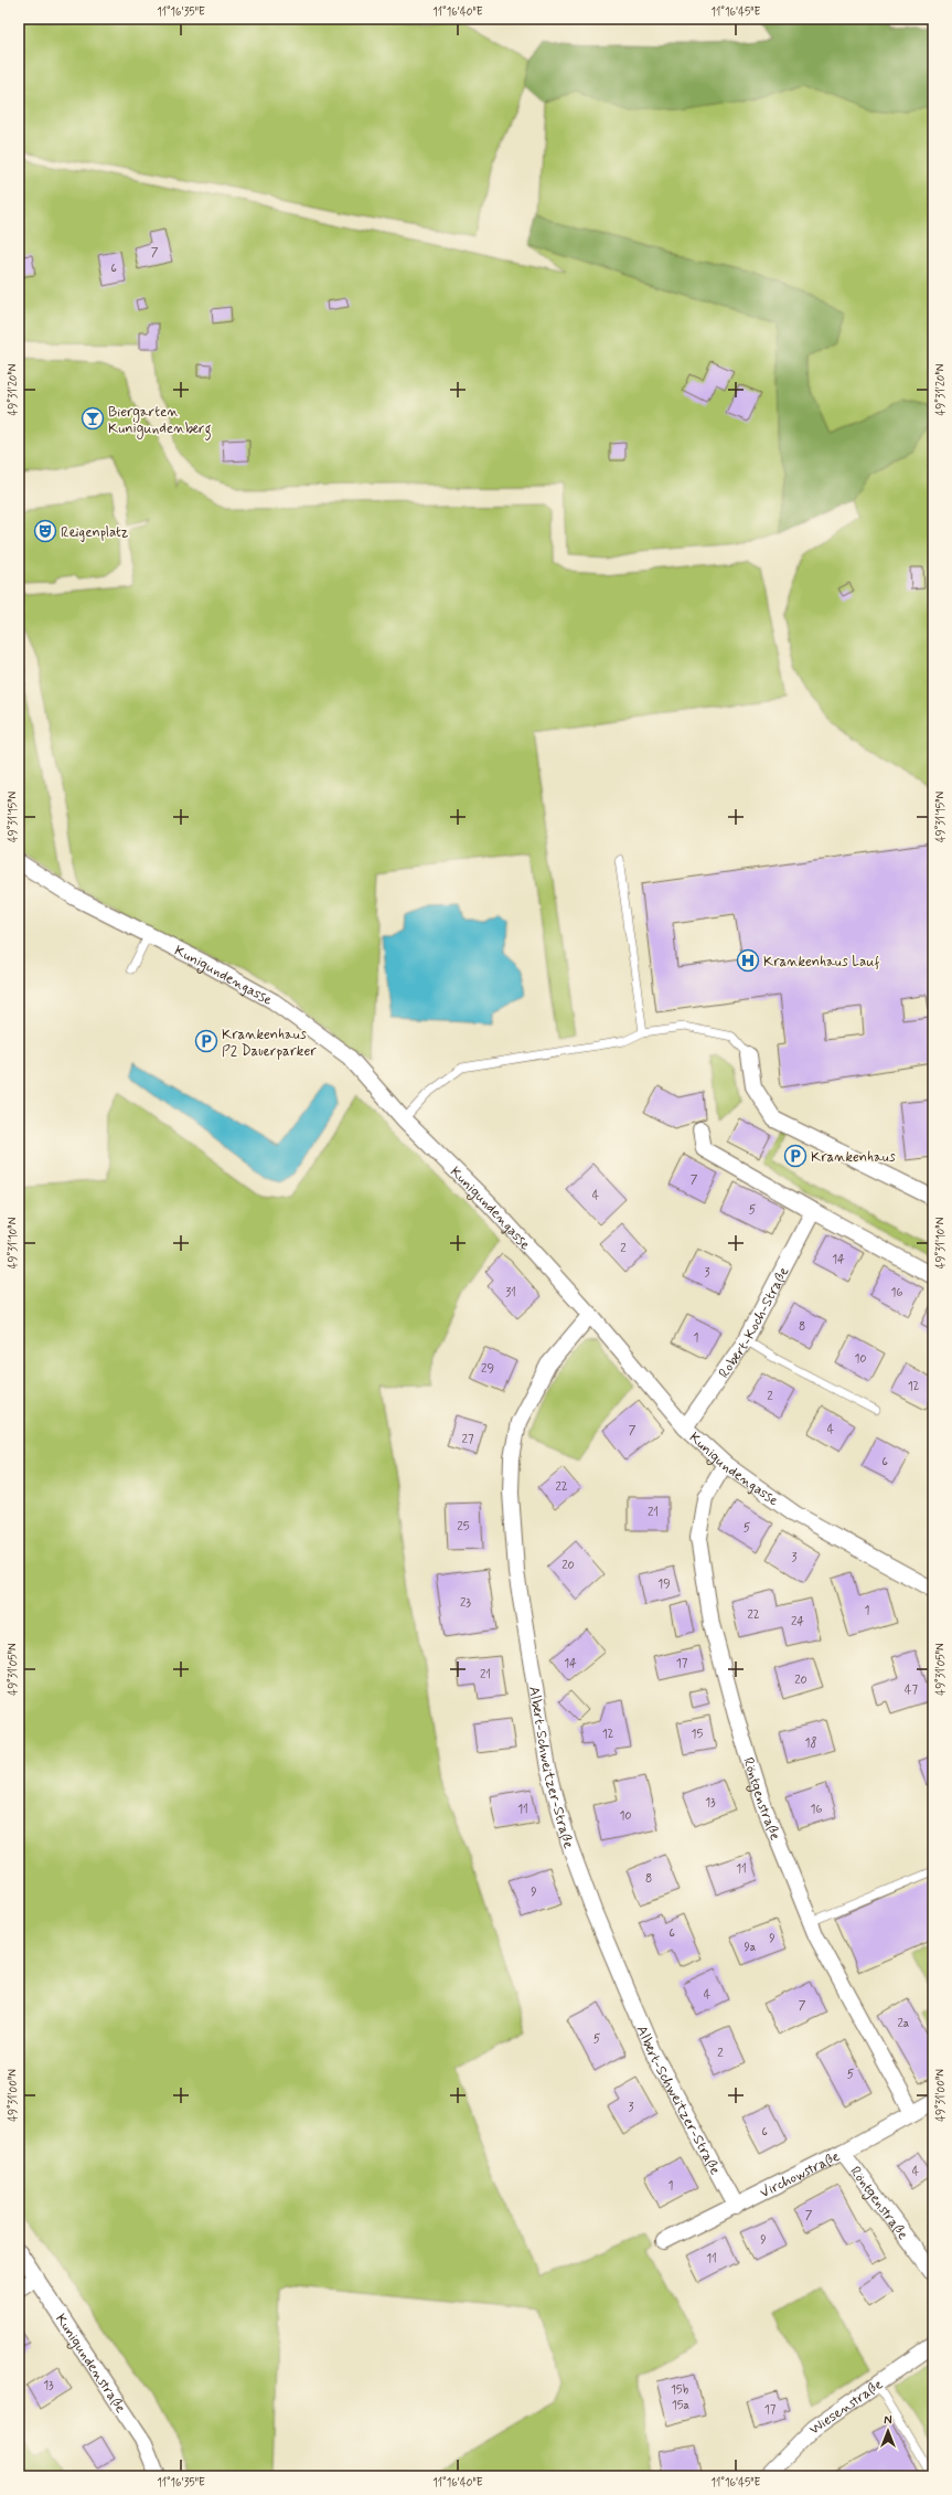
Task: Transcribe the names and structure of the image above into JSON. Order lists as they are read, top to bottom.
{
  "streets": {
    "street": [
      "Kunigundengasse",
      "Robert-Koch-Straße",
      "Albert-Schweitzer-Straße",
      "Röntgenstraße",
      "Virchowstraße",
      "Kunigundenstraße",
      "Wiesenstraße"
    ]
  },
  "crossings": [
    ["Kunigundengasse", "Robert-Koch-Straße"],
    ["Kunigundengasse", "Albert-Schweitzer-Straße"],
    ["Kunigundengasse", "Röntgenstraße"],
    ["Albert-Schweitzer-Straße", "Virchowstraße"],
    ["Röntgenstraße", "Virchowstraße"]
  ],
  "places": {
    "bar": ["Biergarten Kunigundenberg"],
    "theatre": ["Reigenplatz"],
    "hospital": ["Krankenhaus Lauf"],
    "parking": ["Krankenhaus P2 Dauerparker", "Krankenhaus"]
  },
  "house_numbers": [
    "7",
    "6",
    "7",
    "4",
    "5",
    "2",
    "14",
    "3",
    "31",
    "16",
    "8",
    "1",
    "10",
    "29",
    "12",
    "2",
    "4",
    "7",
    "27",
    "6",
    "22",
    "21",
    "25",
    "5",
    "3",
    "20",
    "19",
    "23",
    "1",
    "22",
    "24",
    "14",
    "17",
    "21",
    "20",
    "47",
    "12",
    "15",
    "18",
    "13",
    "11",
    "16",
    "10",
    "11",
    "8",
    "9",
    "6",
    "9",
    "9a",
    "4",
    "7",
    "2a",
    "5",
    "2",
    "5",
    "3",
    "6",
    "4",
    "1",
    "7",
    "9",
    "11",
    "13",
    "15b",
    "15a",
    "17"
  ],
  "north": "top",
  "coordinates": [
    "11°16'35\"E",
    "11°16'40\"E",
    "11°16'45\"E",
    "49°31'20\"N",
    "49°31'15\"N",
    "49°31'10\"N",
    "49°31'05\"N",
    "49°31'00\"N"
  ]
}
